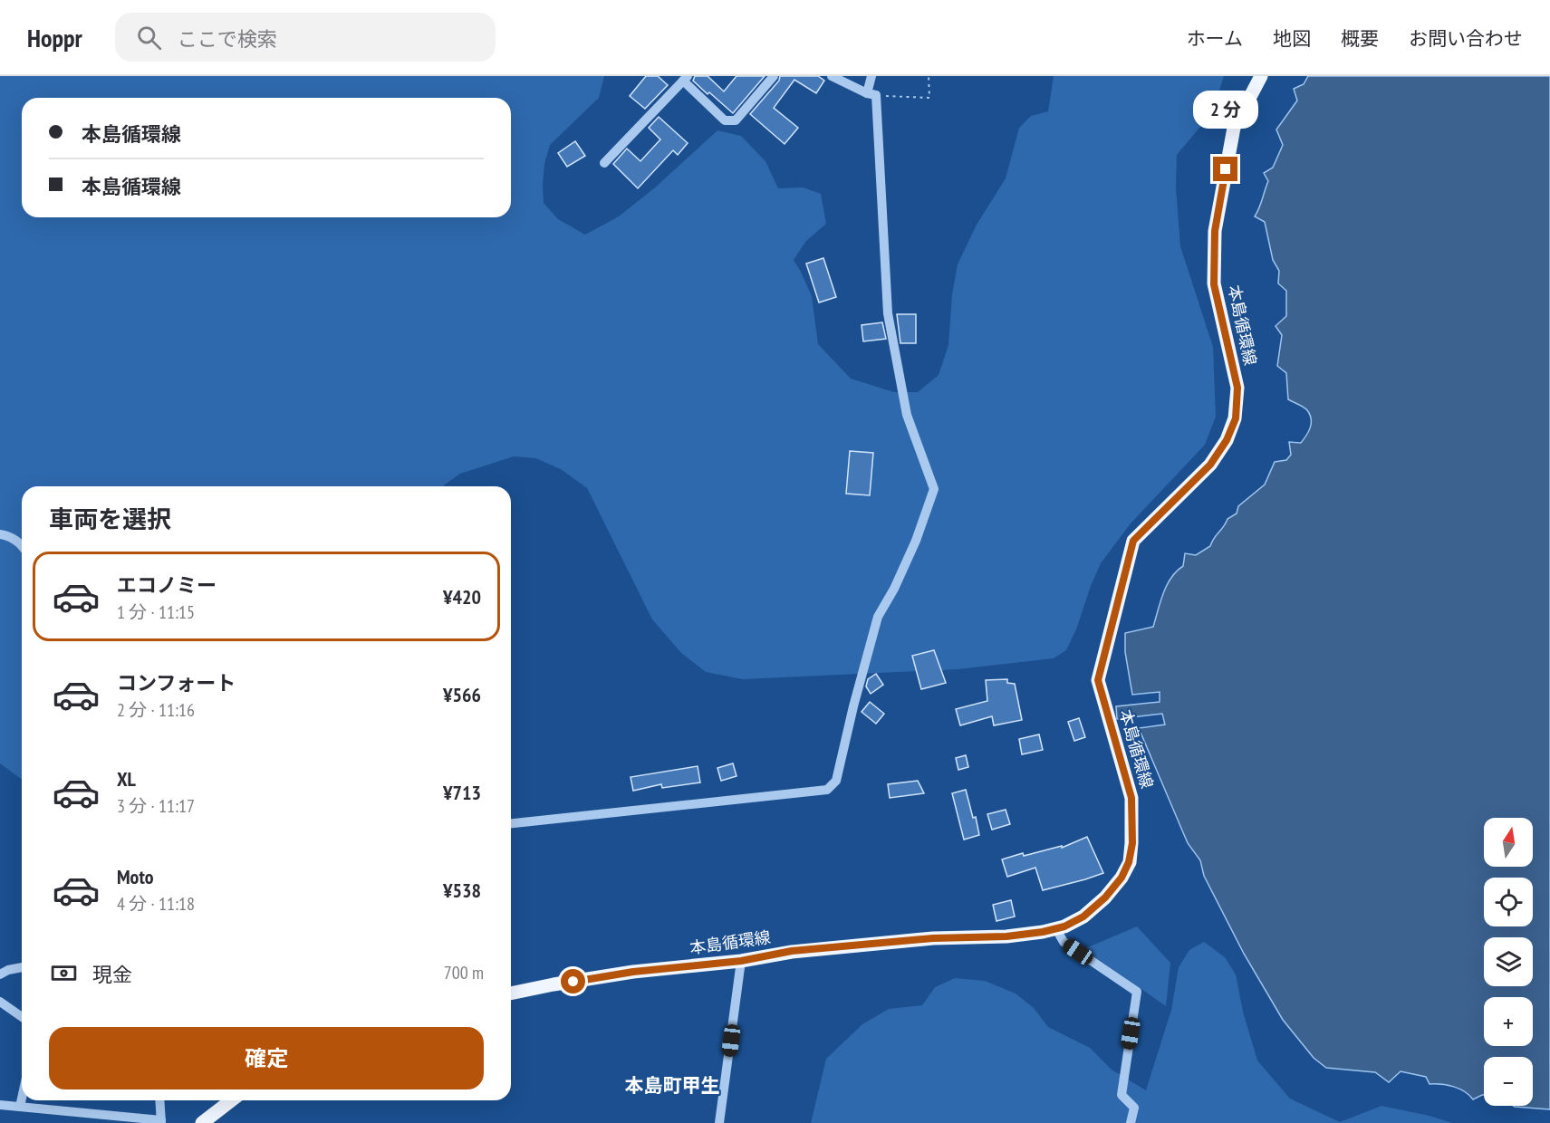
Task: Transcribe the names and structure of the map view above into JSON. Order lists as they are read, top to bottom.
{
  "streets": {
    "main road": ["本島循環線"]
  },
  "districts": ["本島町甲生"],
  "north": "top",
  "page": {
    "header": "Hoppr",
    "search": "ここで検索",
    "nav": [
      "ホーム",
      "地図",
      "概要",
      "お問い合わせ"
    ],
    "bubble": "2 分",
    "banner": ["本島循環線", "本島循環線"],
    "heading": "車両を選択",
    "list": [
      {
        "name": "エコノミー",
        "note": "1 分 · 11:15",
        "value": "¥420"
      },
      {
        "name": "コンフォート",
        "note": "2 分 · 11:16",
        "value": "¥566"
      },
      {
        "name": "XL",
        "note": "3 分 · 11:17",
        "value": "¥713"
      },
      {
        "name": "Moto",
        "note": "4 分 · 11:18",
        "value": "¥538"
      }
    ],
    "map_buttons": ["+", "−"],
    "pay": ["現金", "700 m"],
    "buttons": "確定"
  }
}
